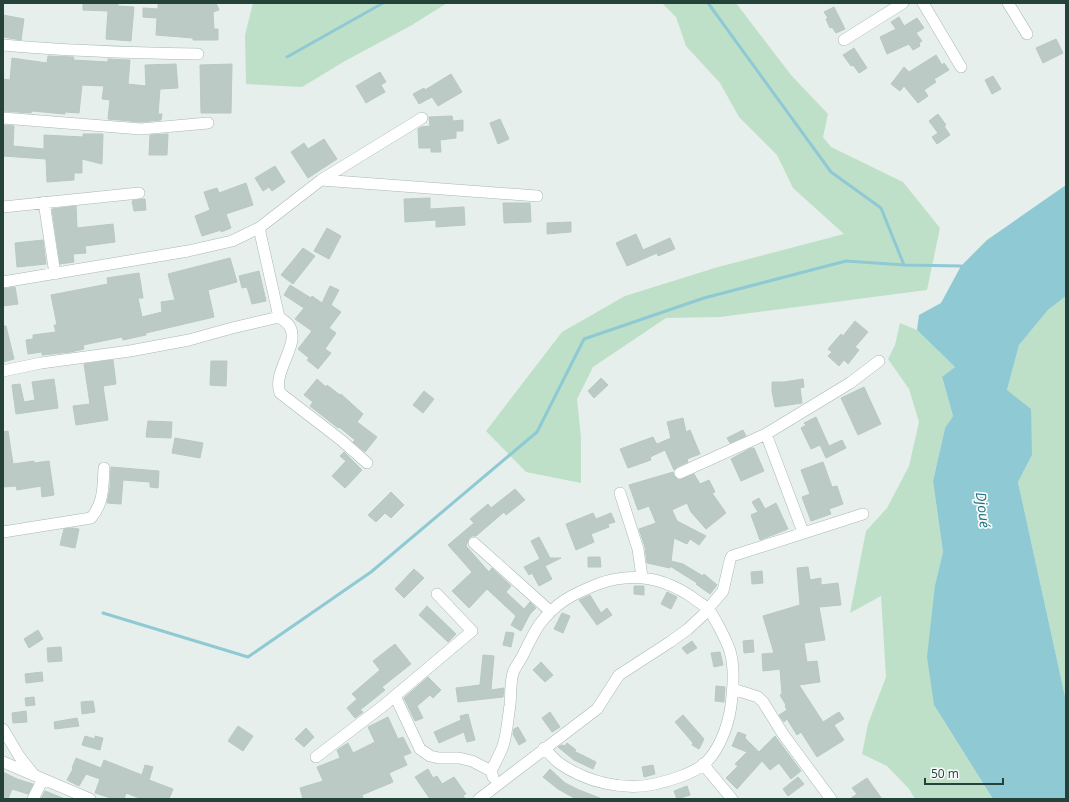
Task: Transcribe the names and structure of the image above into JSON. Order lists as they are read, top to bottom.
{
  "water": ["Djoué"],
  "scale_bar": "50 m"
}
